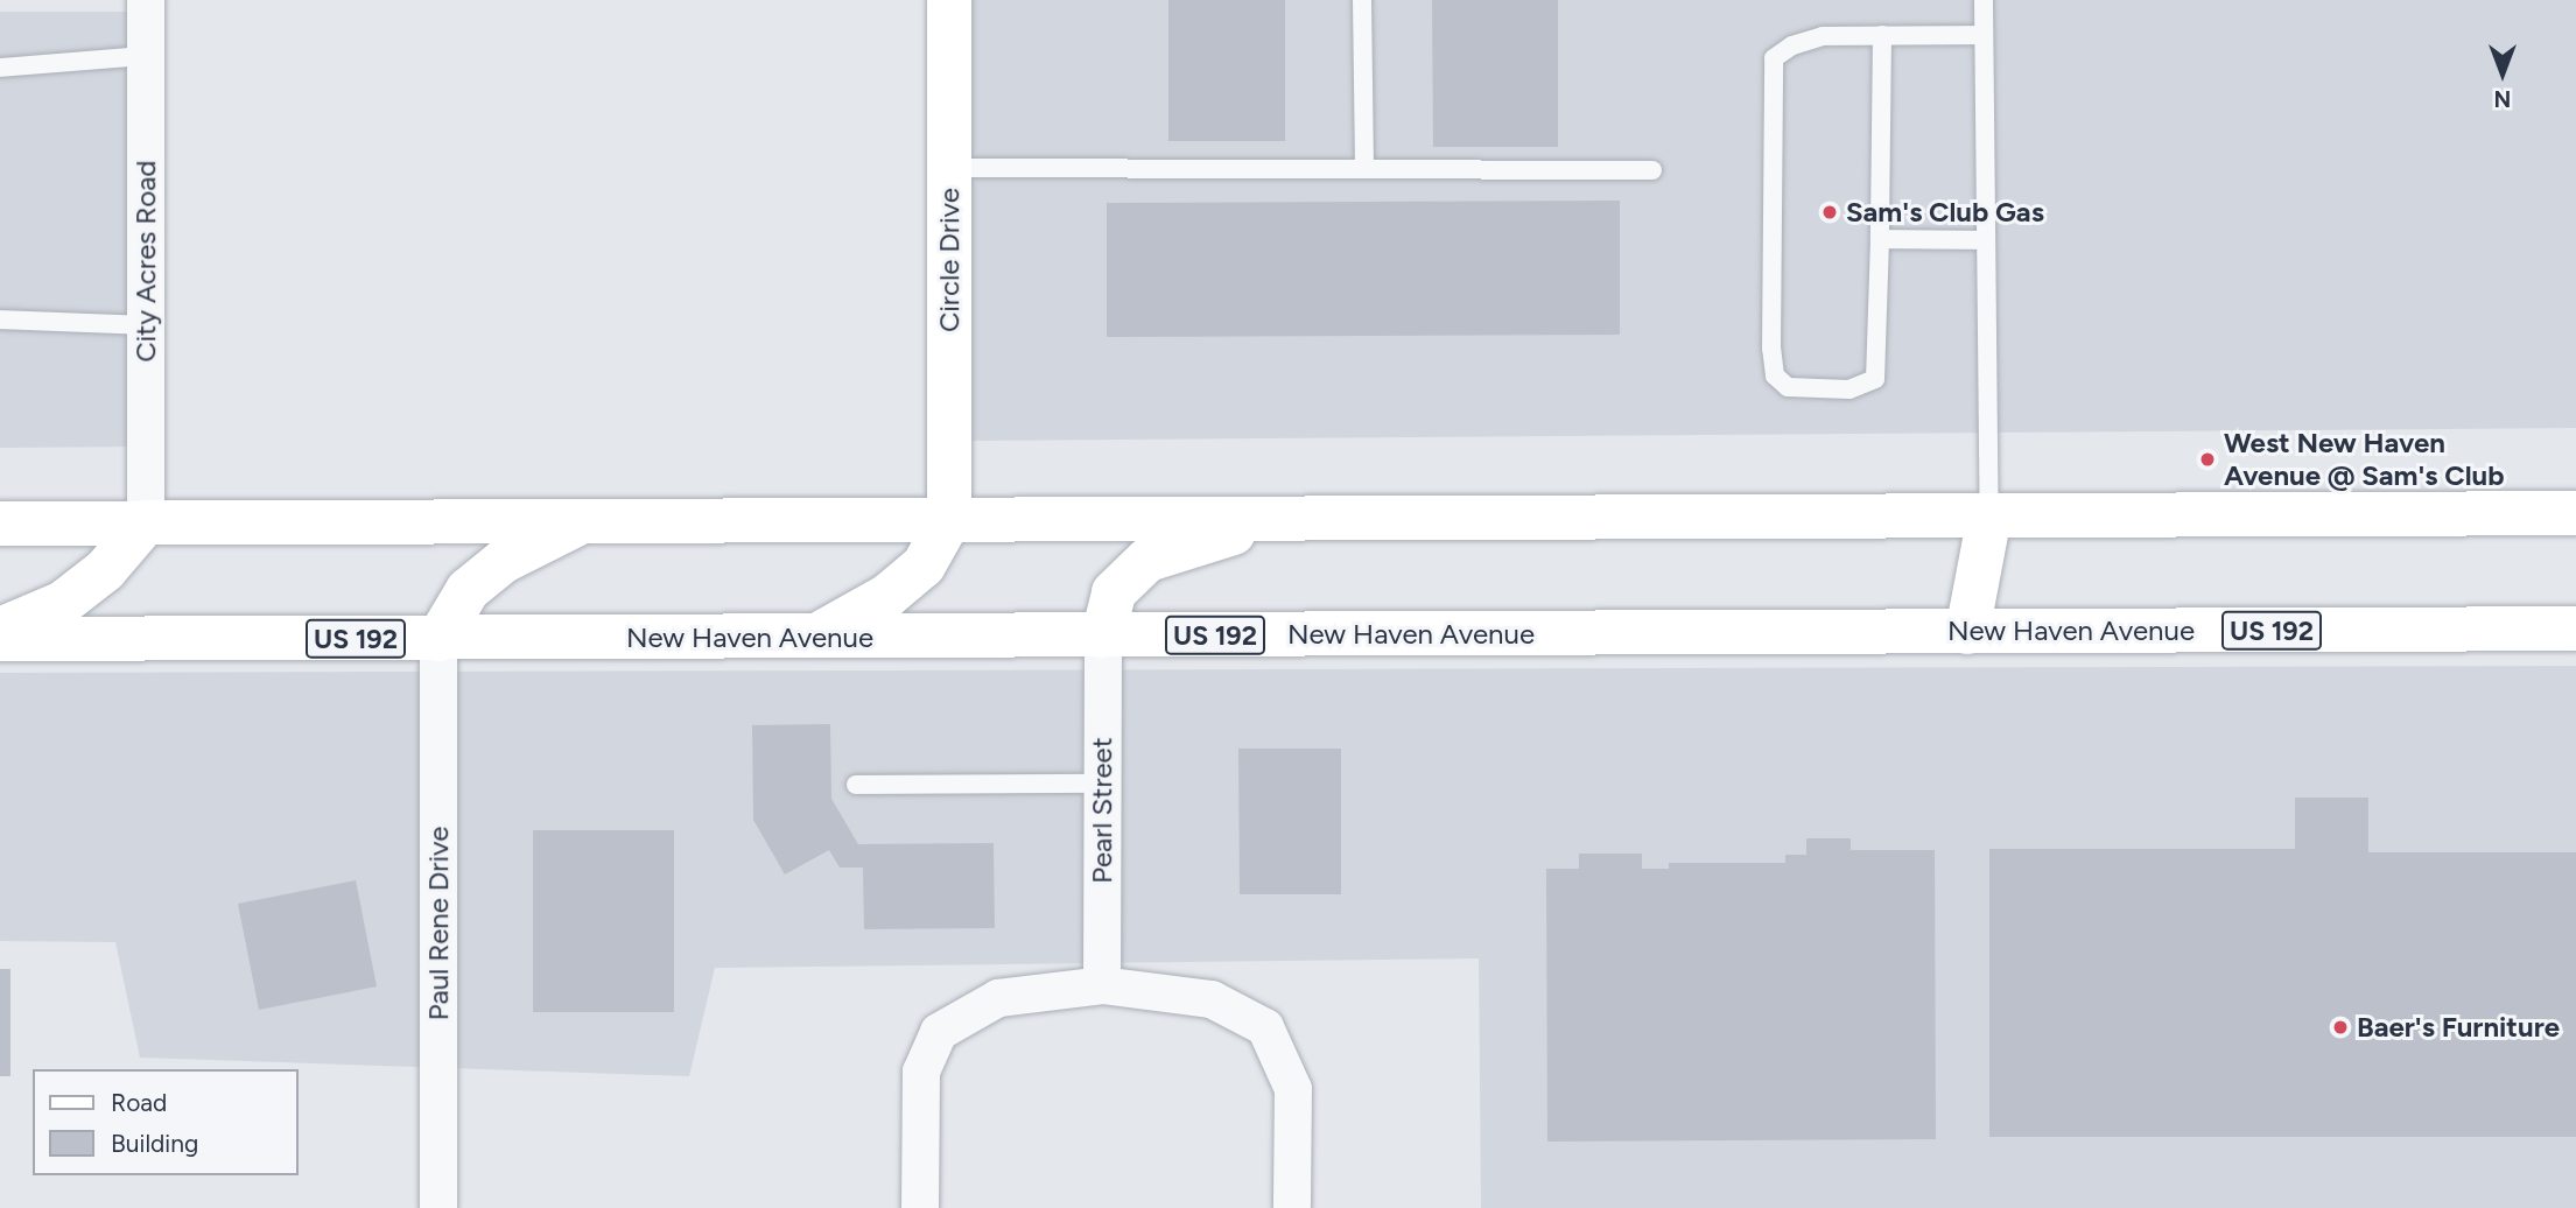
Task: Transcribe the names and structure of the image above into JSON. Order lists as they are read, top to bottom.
{
  "streets": {
    "main road": ["Circle Drive", "New Haven Avenue", "US 192"],
    "street": ["City Acres Road", "Pearl Street", "Paul Rene Drive"]
  },
  "crossings": [
    ["New Haven Avenue", "Pearl Street"],
    ["New Haven Avenue", "Paul Rene Drive"]
  ],
  "places": ["Sam's Club Gas", "West New Haven Avenue @ Sam's Club", "Baer's Furniture"],
  "legend": ["Road", "Building"],
  "north": "bottom"
}
